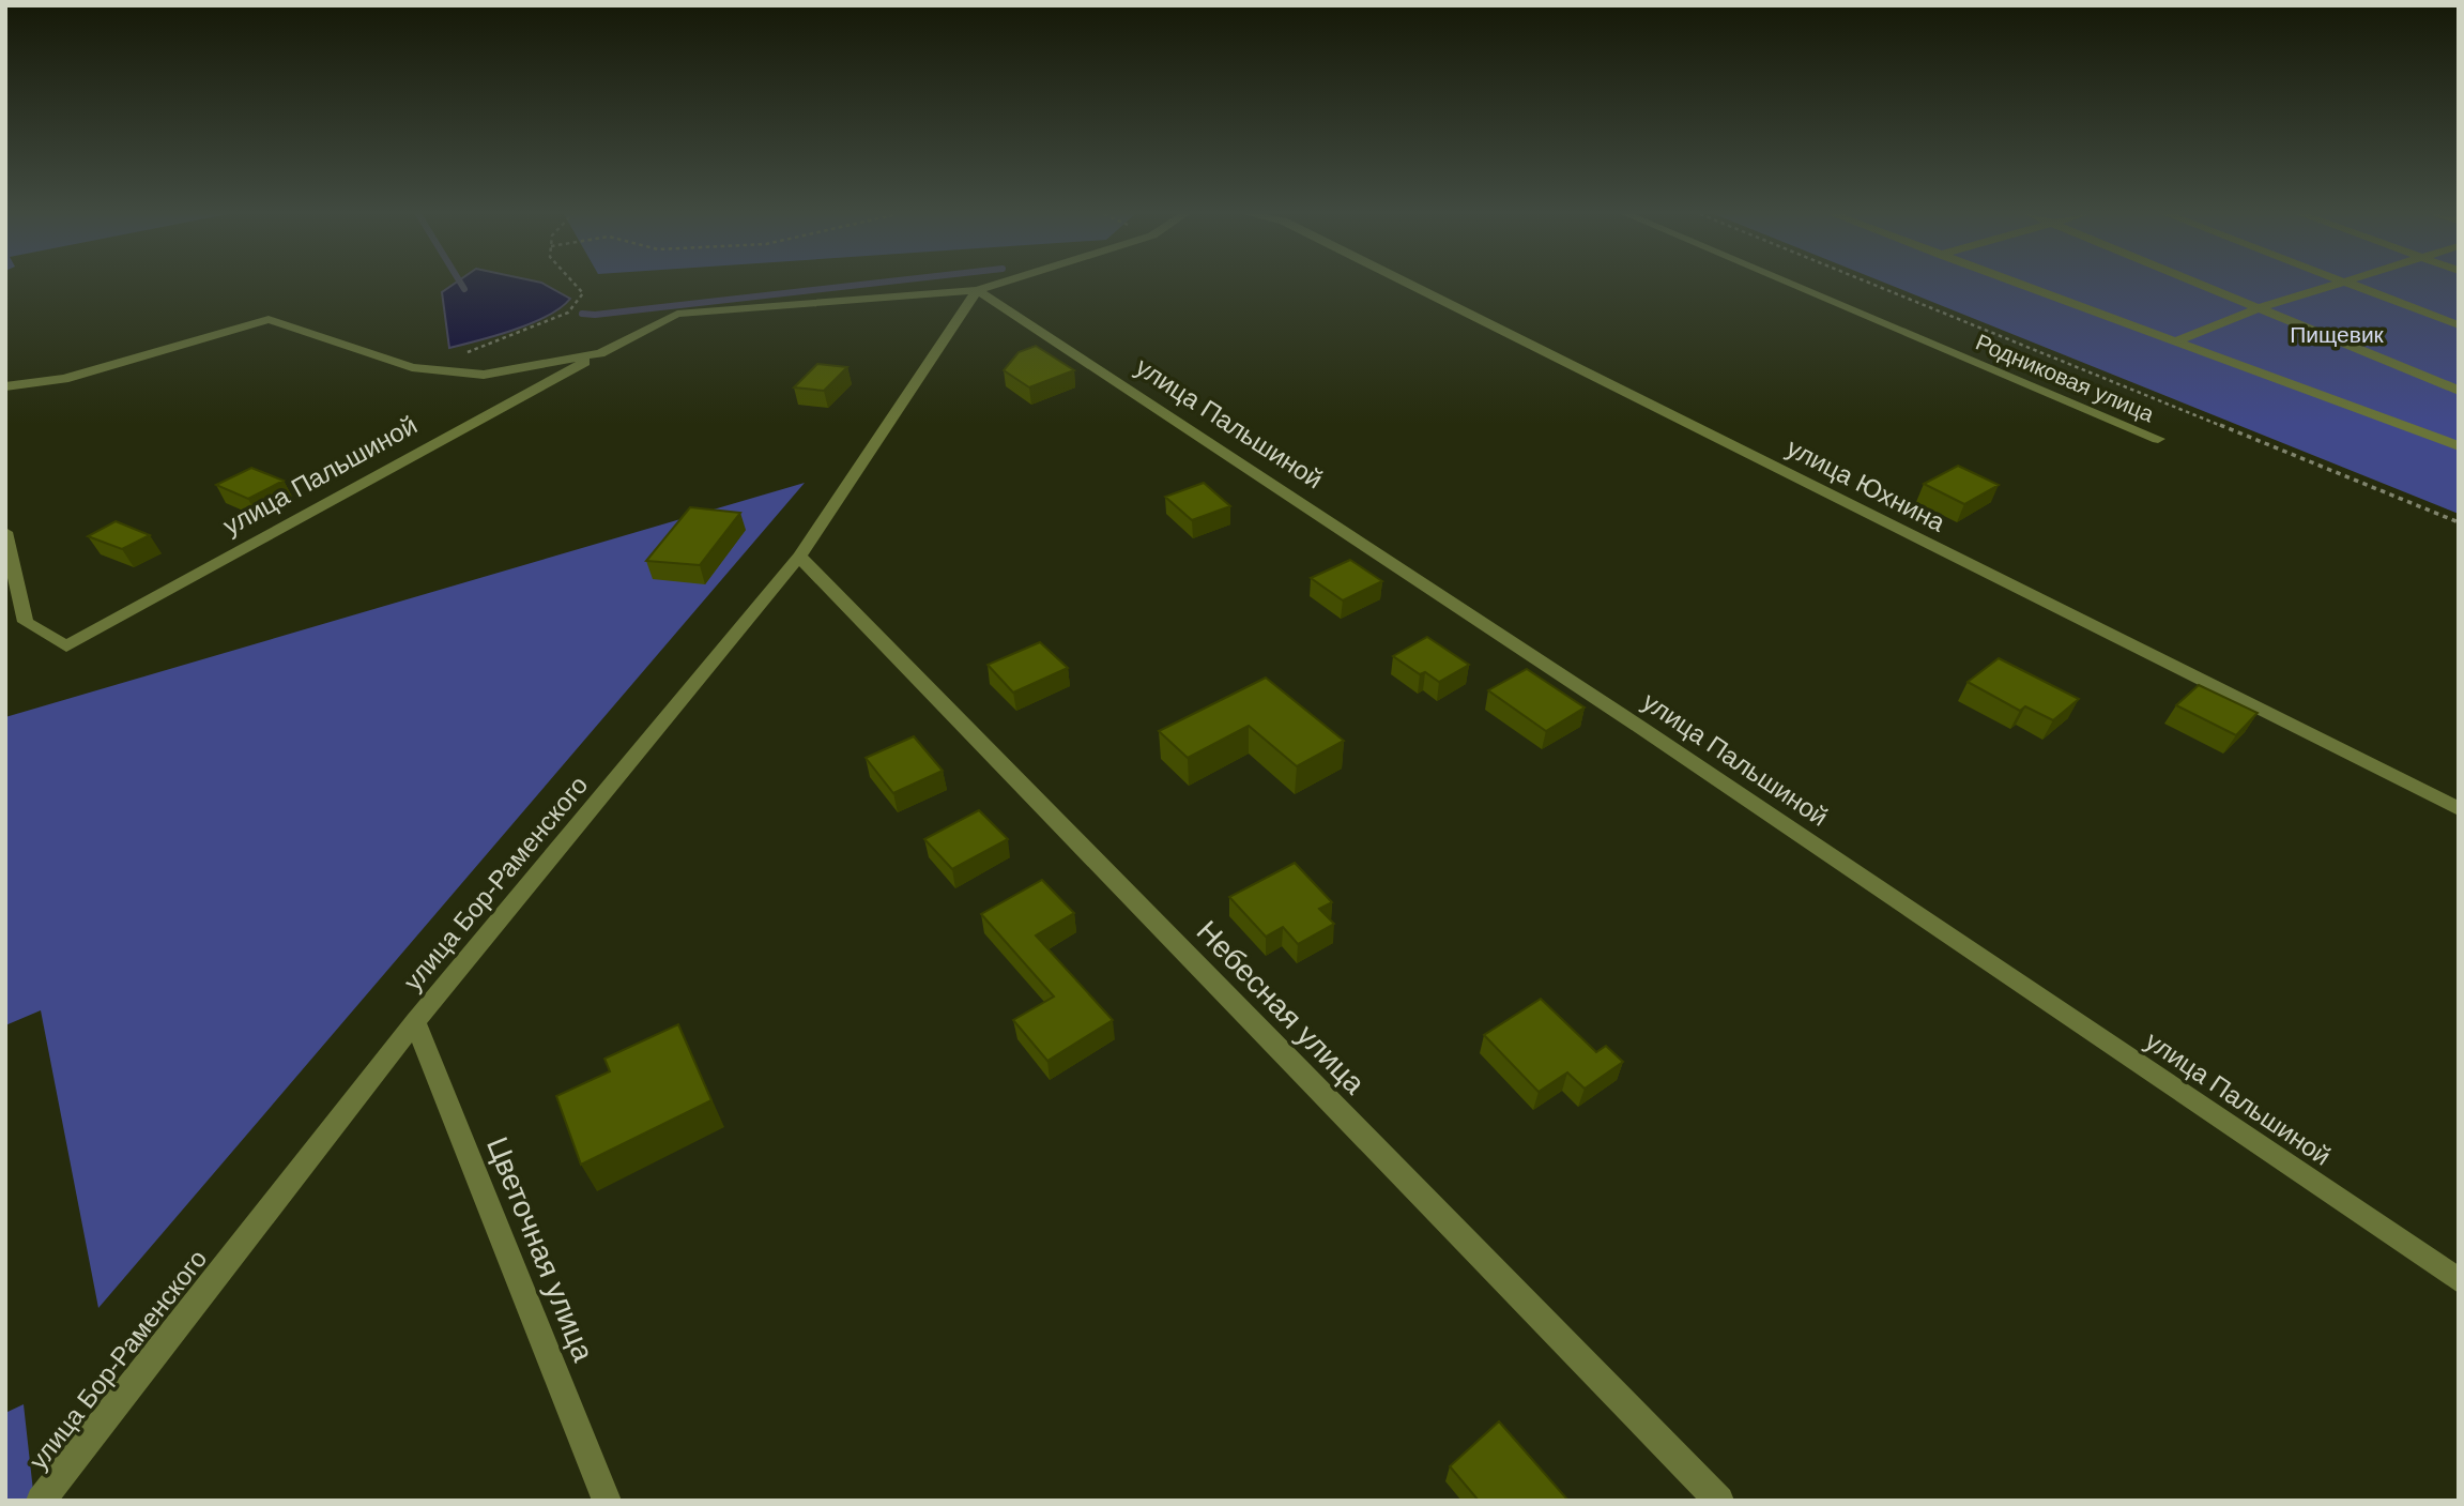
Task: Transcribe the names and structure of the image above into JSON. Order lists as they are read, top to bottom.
{
  "streets": {
    "street": [
      "Родниковая улица",
      "улица Пальшиной",
      "улица Юхнина",
      "улица Бор-Раменского",
      "Небесная улица",
      "Цветочная улица"
    ]
  },
  "crossings": [
    ["улица Пальшиной", "улица Бор-Раменского"],
    ["улица Бор-Раменского", "Небесная улица"],
    ["улица Бор-Раменского", "Цветочная улица"]
  ],
  "parks": ["Пищевик"]
}
